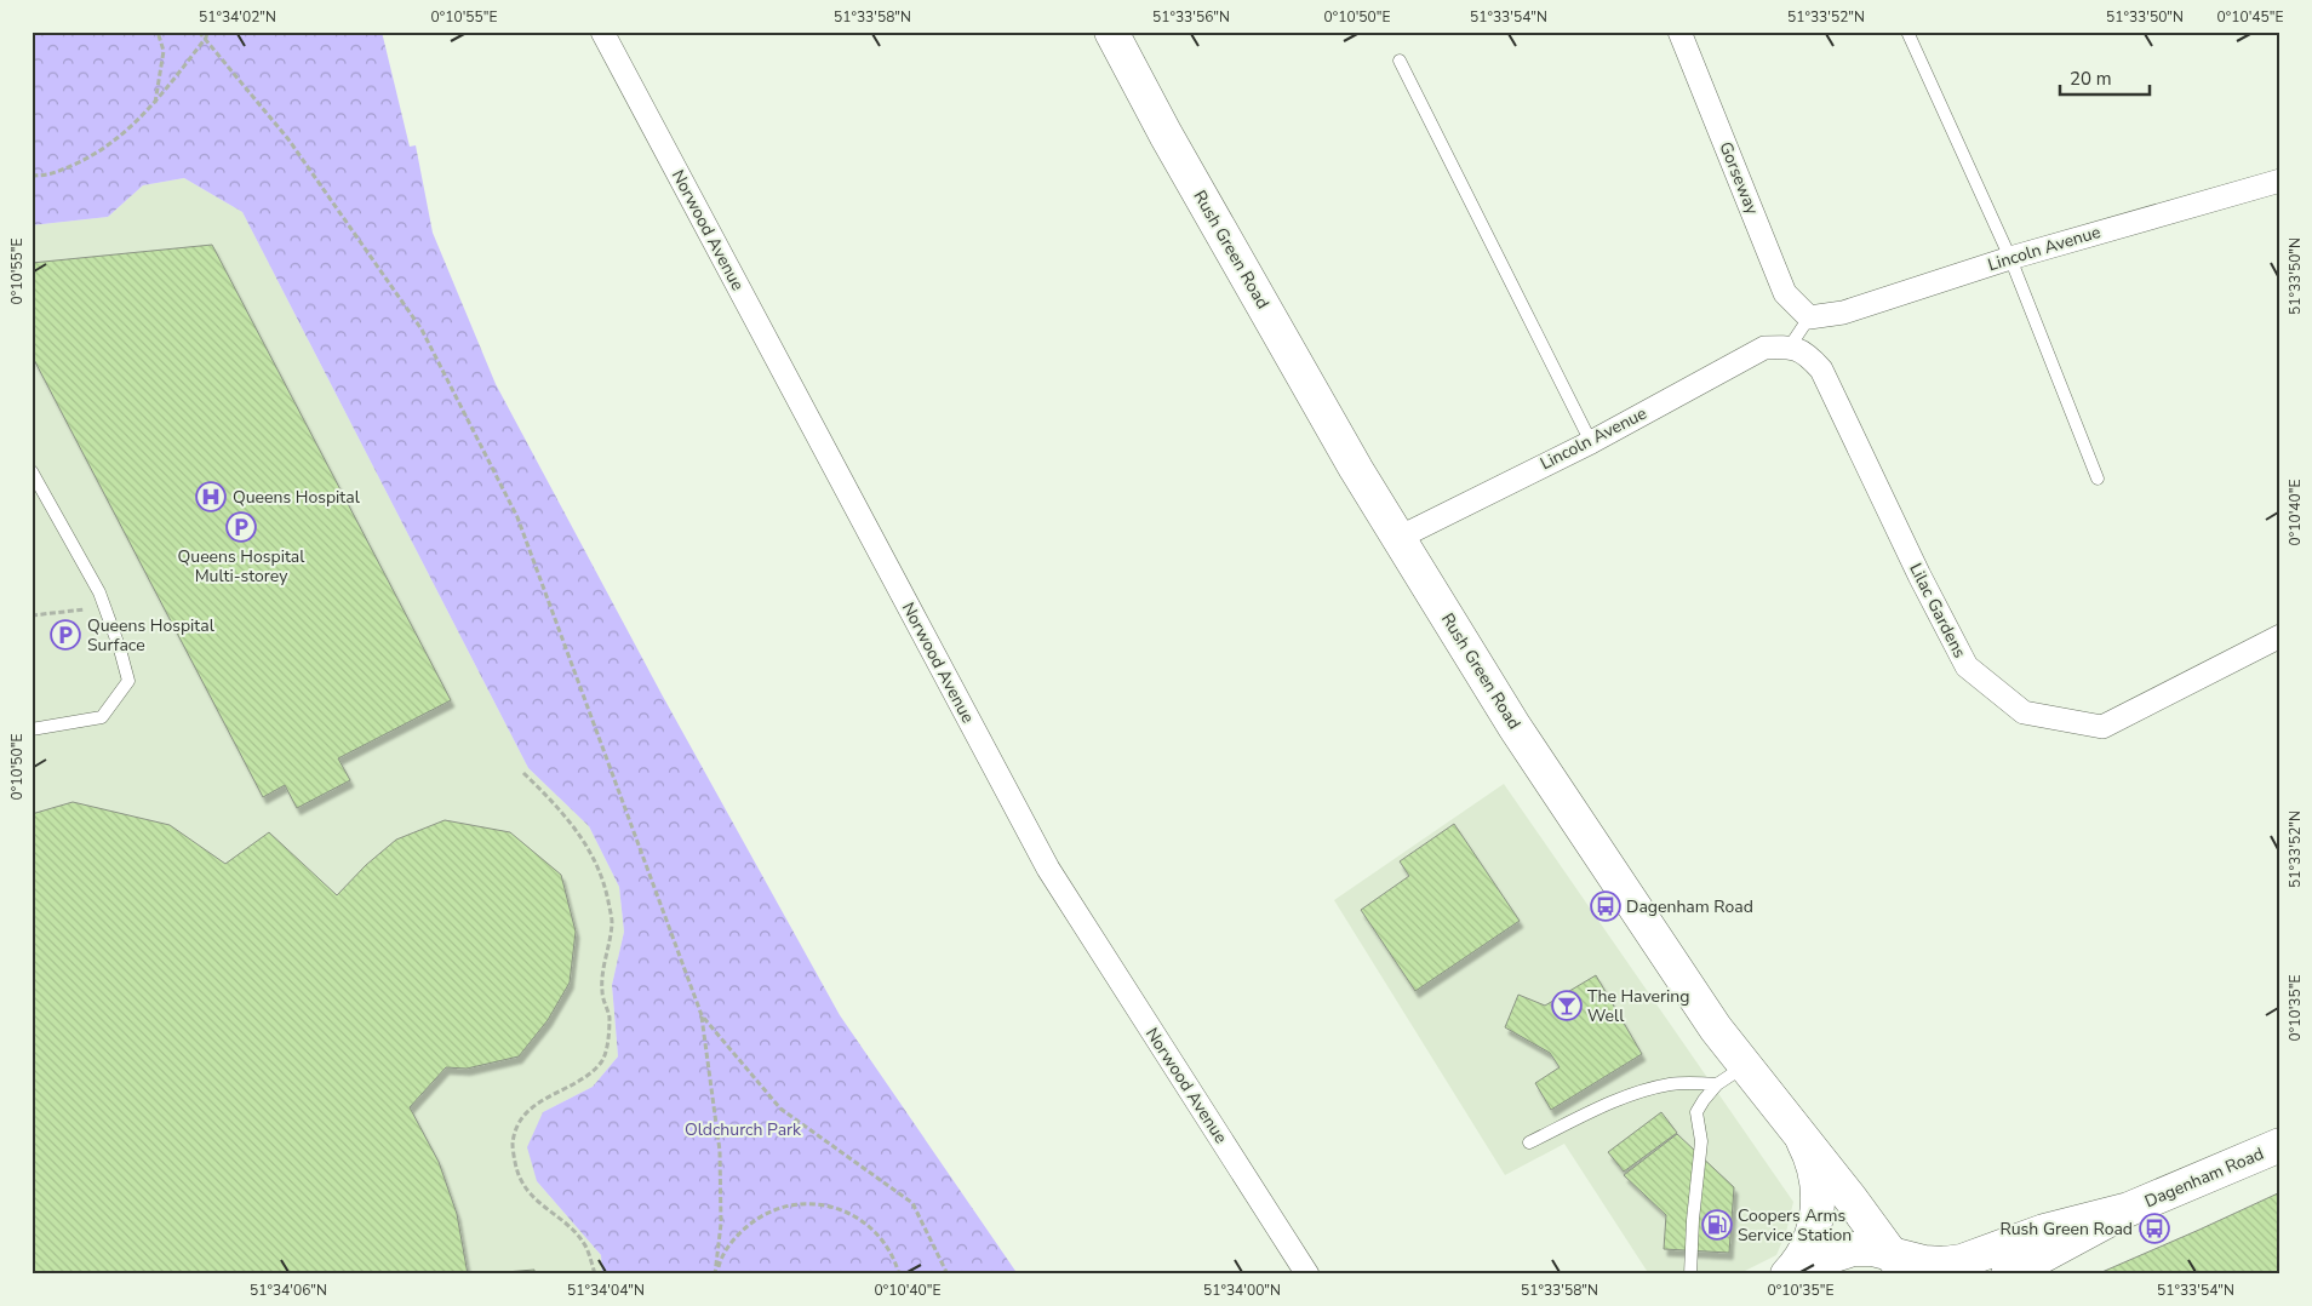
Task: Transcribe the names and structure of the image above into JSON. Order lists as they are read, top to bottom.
{
  "streets": {
    "main road": ["Rush Green Road", "Dagenham Road"],
    "street": [
      "Gorseway",
      "Norwood Avenue",
      "Lincoln Avenue",
      "Lilac Gardens"
    ]
  },
  "crossings": [
    ["Gorseway", "Lincoln Avenue"],
    ["Lincoln Avenue", "Rush Green Road"],
    ["Lincoln Avenue", "Lilac Gardens"],
    ["Rush Green Road", "Dagenham Road"]
  ],
  "parks": ["Oldchurch Park"],
  "places": {
    "hospital": ["Queens Hospital"],
    "parking": ["Queens Hospital Multi-storey", "Queens Hospital Surface"],
    "bus stop": ["Dagenham Road", "Rush Green Road"],
    "bar": ["The Havering Well"],
    "fuel station": ["Coopers Arms Service Station"]
  },
  "scale_bar": "20 m",
  "coordinates": [
    "51°34'02\"N",
    "0°10'55\"E",
    "51°33'58\"N",
    "51°33'56\"N",
    "0°10'50\"E",
    "51°33'54\"N",
    "51°33'52\"N",
    "51°33'50\"N",
    "0°10'45\"E",
    "0°10'40\"E",
    "0°10'35\"E",
    "51°34'06\"N",
    "51°34'04\"N",
    "51°34'00\"N"
  ]
}
